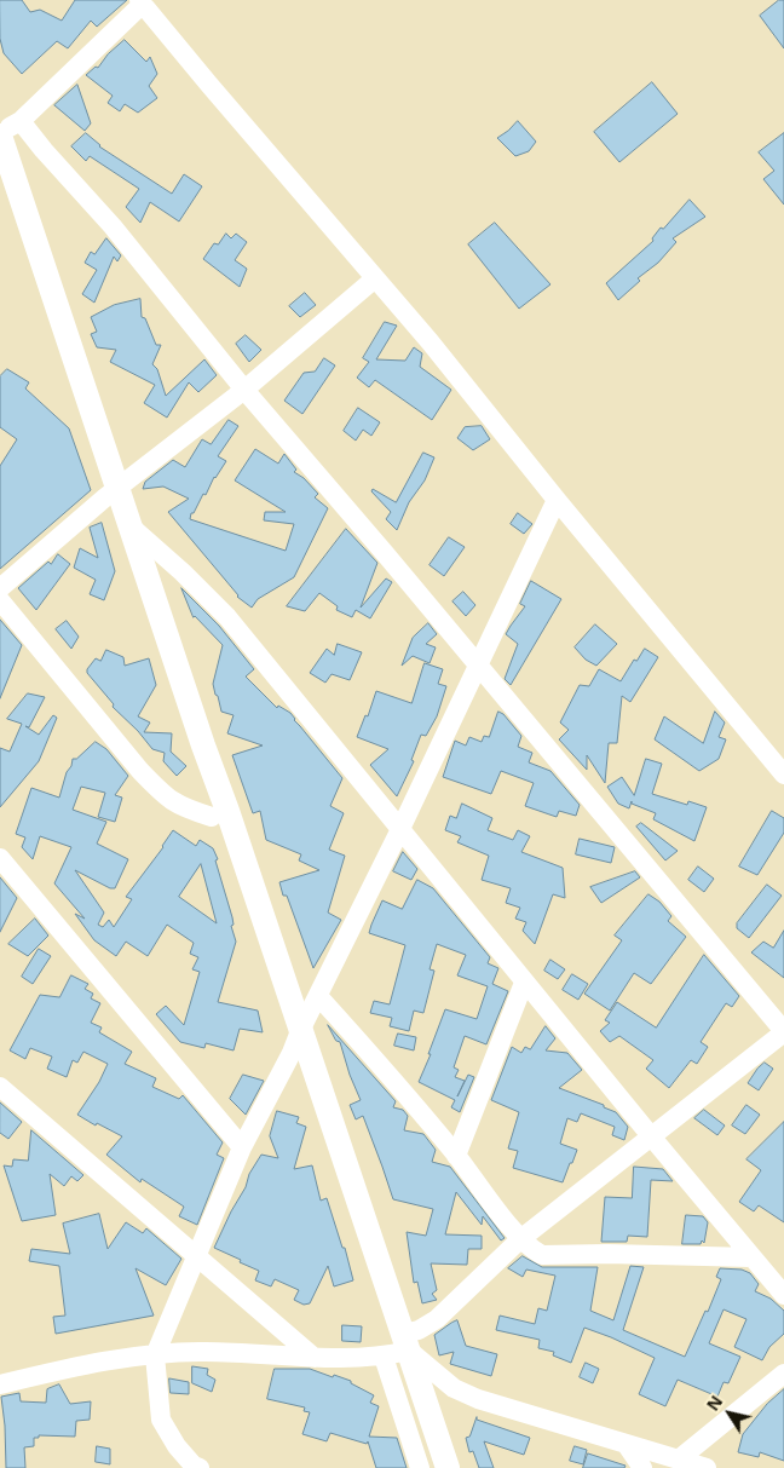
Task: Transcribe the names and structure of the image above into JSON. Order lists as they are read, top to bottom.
{
  "north": "top left"
}
